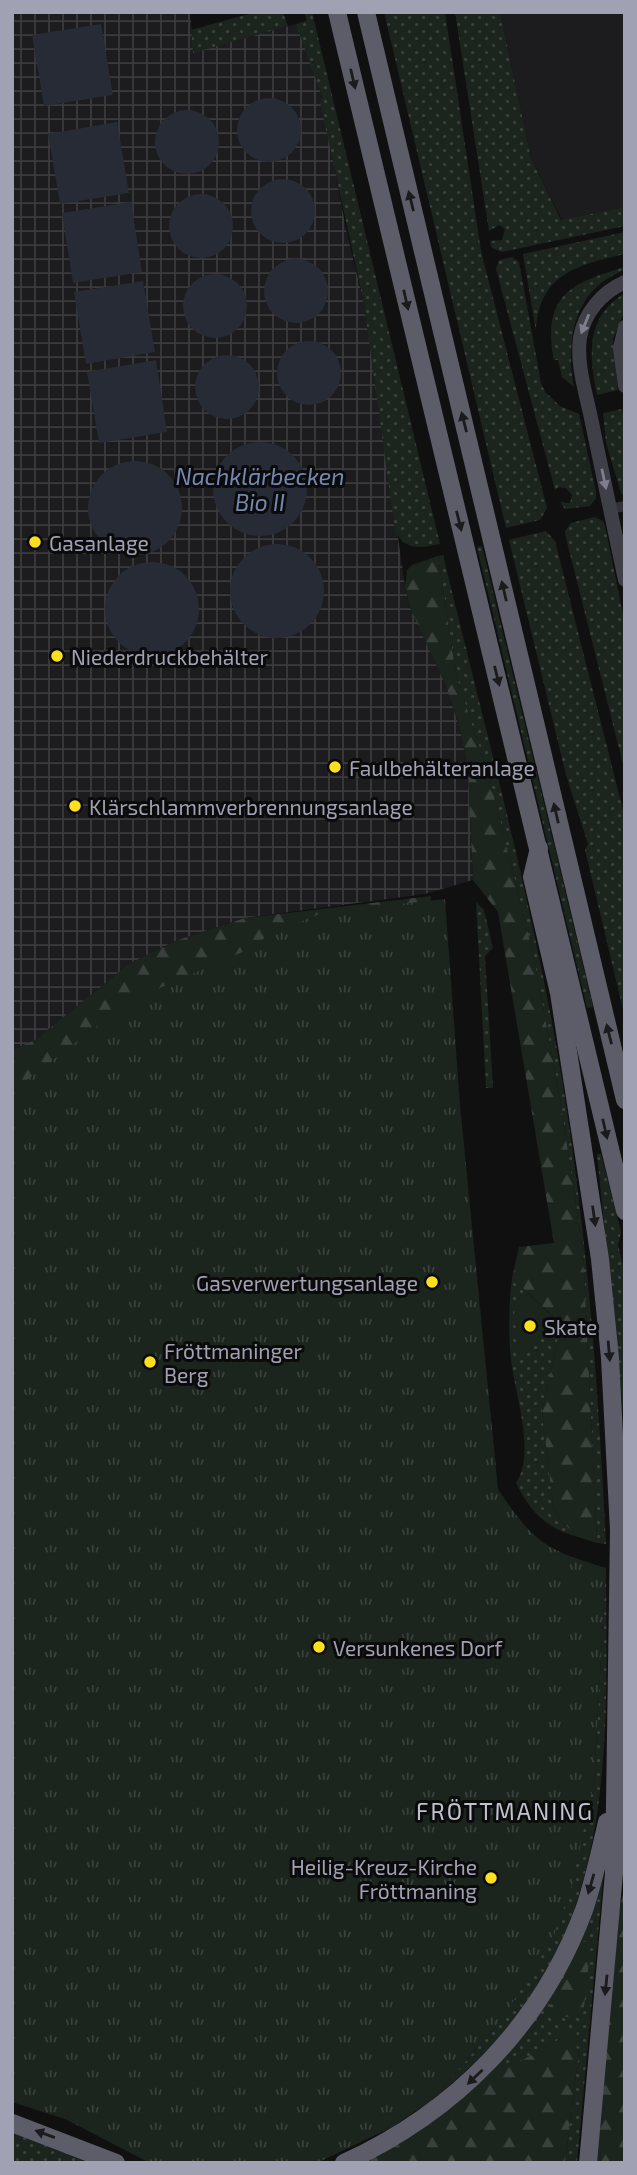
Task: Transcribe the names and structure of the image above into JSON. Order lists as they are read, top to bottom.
{
  "districts": ["FRÖTTMANING"],
  "water": ["Nachklärbecken Bio II"],
  "places": [
    "Gasanlage",
    "Niederdruckbehälter",
    "Faulbehälteranlage",
    "Klärschlammverbrennungsanlage",
    "Gasverwertungsanlage",
    "Skate",
    "Fröttmaninger Berg",
    "Versunkenes Dorf",
    "Heilig-Kreuz-Kirche Fröttmaning"
  ]
}
